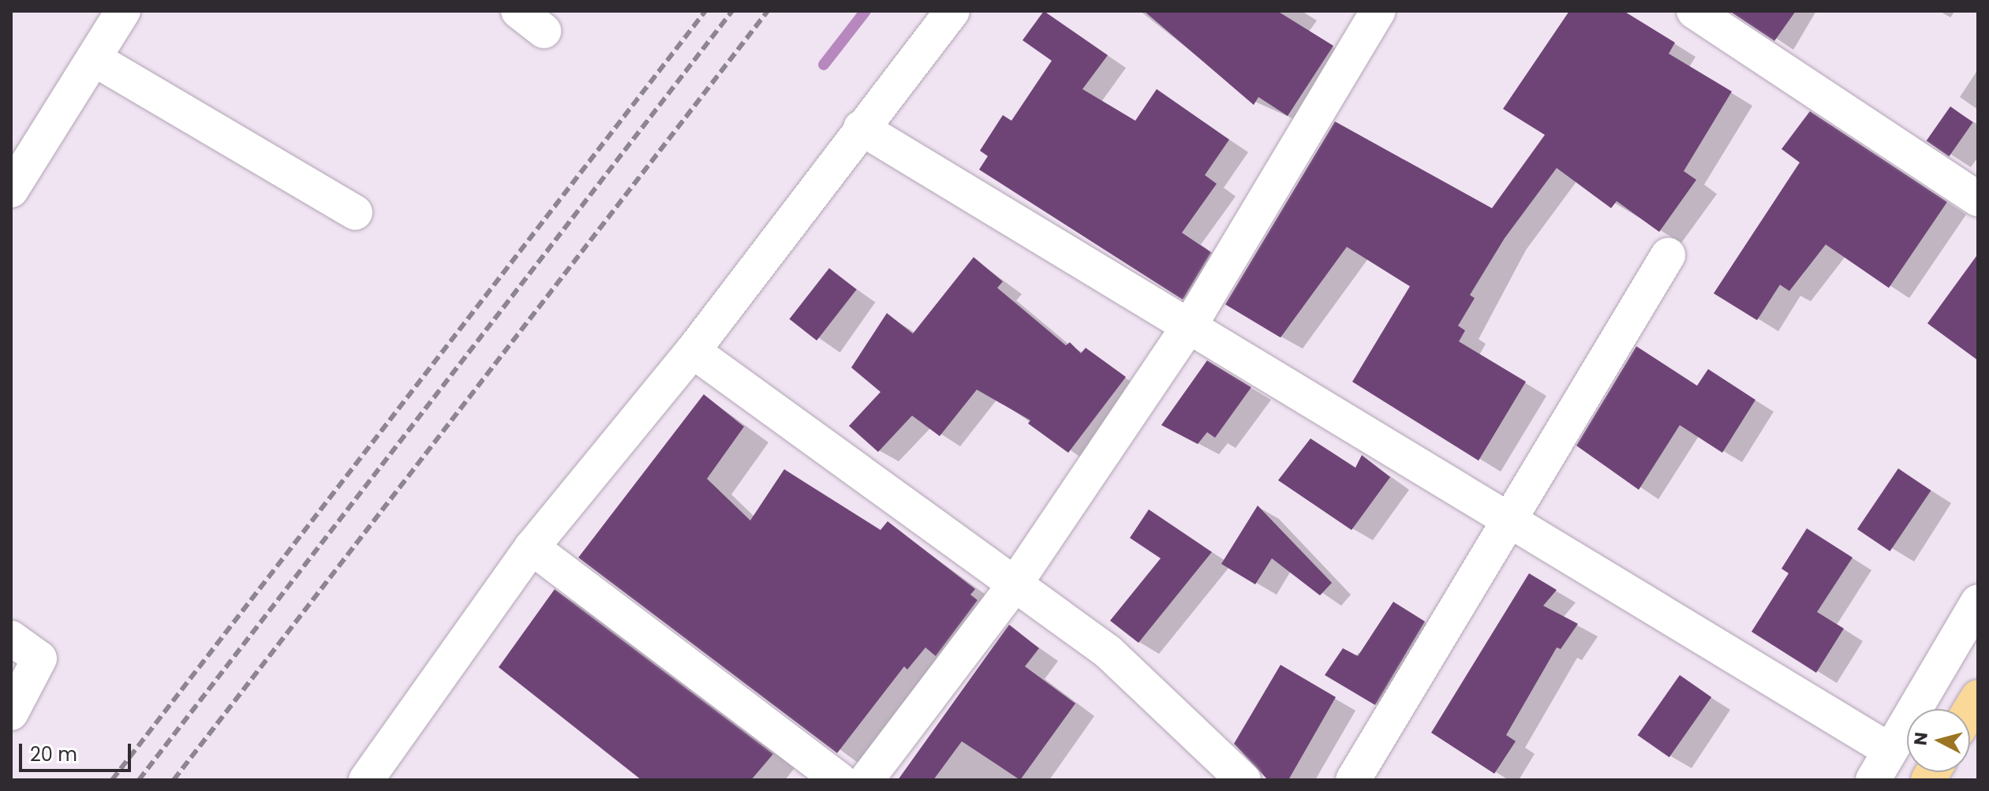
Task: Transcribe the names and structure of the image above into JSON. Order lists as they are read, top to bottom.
{
  "scale_bar": "20 m",
  "north": "left"
}
